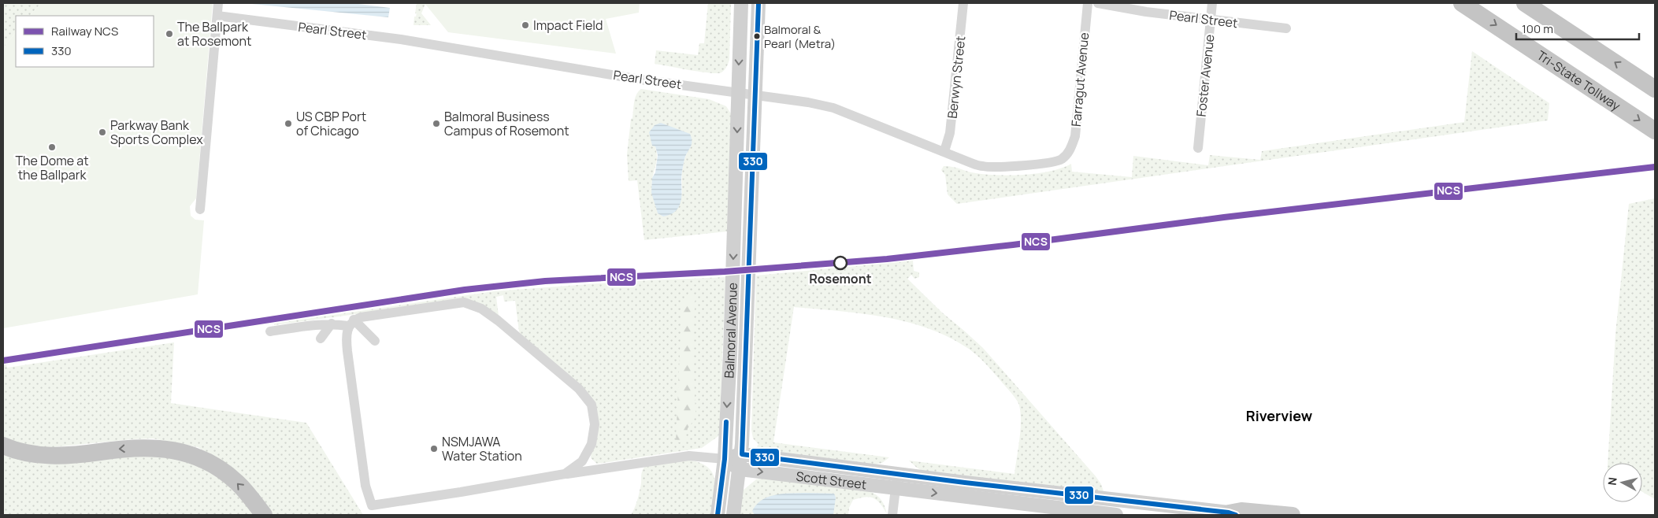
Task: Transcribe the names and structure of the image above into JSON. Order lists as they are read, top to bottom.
{
  "streets": {
    "highway": ["Tri-State Tollway"],
    "street": [
      "Pearl Street",
      "Foster Avenue",
      "Berwyn Street",
      "Farragut Avenue",
      "Balmoral Avenue",
      "Scott Street"
    ]
  },
  "crossings": [
    ["Pearl Street", "Foster Avenue"],
    ["Pearl Street", "Berwyn Street"],
    ["Pearl Street", "Farragut Avenue"],
    ["Pearl Street", "Balmoral Avenue"],
    ["Balmoral Avenue", "Scott Street"]
  ],
  "districts": ["Riverview"],
  "places": [
    "Impact Field",
    "The Ballpark at Rosemont",
    "Balmoral & Pearl (Metra)",
    "US CBP Port of Chicago",
    "Balmoral Business Campus of Rosemont",
    "Parkway Bank Sports Complex",
    "The Dome at the Ballpark",
    "Rosemont",
    "NSMJAWA Water Station"
  ],
  "lines": ["transit line 330", "rail line NCS"],
  "legend": ["Railway NCS", "330"],
  "scale_bar": "100 m",
  "north": "left"
}
